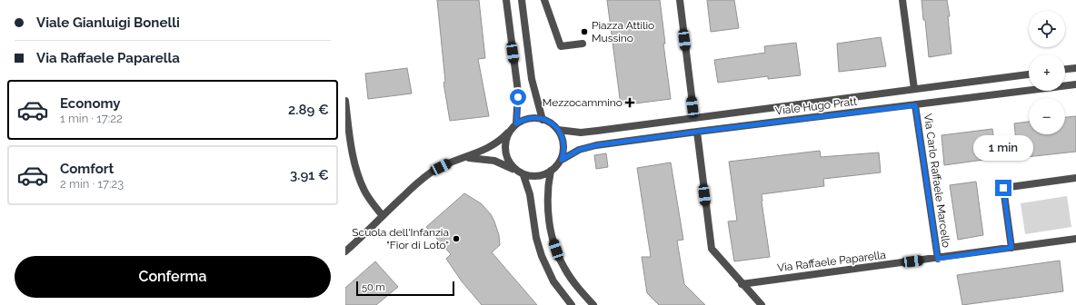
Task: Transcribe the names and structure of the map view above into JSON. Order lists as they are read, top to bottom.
{
  "streets": {
    "street": ["Viale Hugo Pratt", "Via Carlo Raffaele Marcello", "Via Raffaele Paparella"]
  },
  "crossings": [
    ["Viale Hugo Pratt", "Via Carlo Raffaele Marcello"],
    ["Via Carlo Raffaele Marcello", "Via Raffaele Paparella"]
  ],
  "places": {
    "other": ["Piazza Attilio Mussino", "Scuola dell'Infanzia \"Fior di Loto\""],
    "health": ["Mezzocammino"]
  },
  "scale_bar": "50 m",
  "page": {
    "banner": ["Viale Gianluigi Bonelli", "Via Raffaele Paparella"],
    "map_buttons": ["+", "−"],
    "list": [
      {
        "name": "Economy",
        "note": "1 min · 17:22",
        "value": "2.89 €"
      },
      {
        "name": "Comfort",
        "note": "2 min · 17:23",
        "value": "3.91 €"
      }
    ],
    "bubble": "1 min",
    "buttons": "Conferma",
    "scale": "50 m"
  }
}
